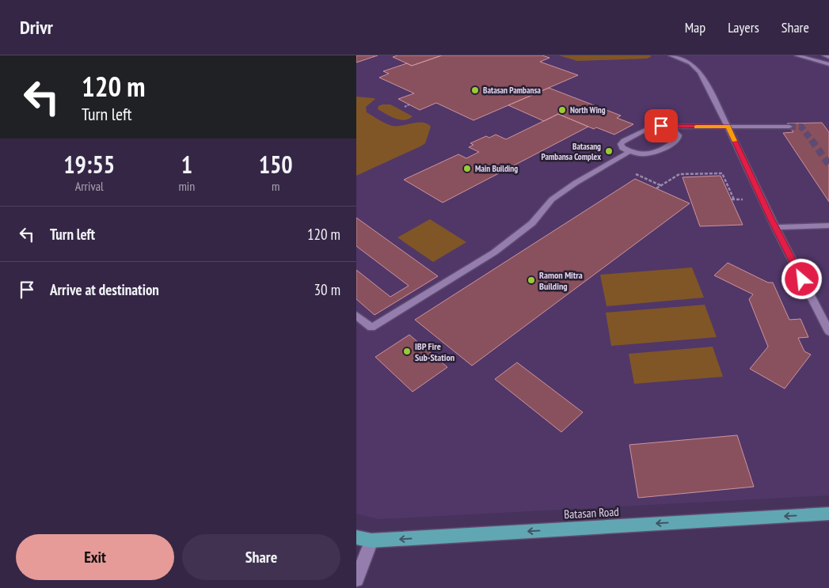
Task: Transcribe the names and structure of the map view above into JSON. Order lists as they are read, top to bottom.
{
  "streets": {
    "main road": ["Batasan Road"]
  },
  "one_way": ["Batasan Road"],
  "places": [
    "Batasan Pambansa",
    "North Wing",
    "Batasang Pambansa Complex",
    "Main Building",
    "Ramon Mitra Building",
    "IBP Fire Sub-Station"
  ],
  "page": {
    "header": "Drivr",
    "nav": ["Map", "Layers", "Share"],
    "turn": ["120 m", "Turn left"],
    "eta": [
      "19:55",
      "Arrival",
      "1",
      "min",
      "150",
      "m"
    ],
    "list": [
      {
        "name": "Turn left",
        "value": "120 m"
      },
      {
        "name": "Arrive at destination",
        "value": "30 m"
      }
    ],
    "buttons": ["Exit", "Share"]
  }
}
